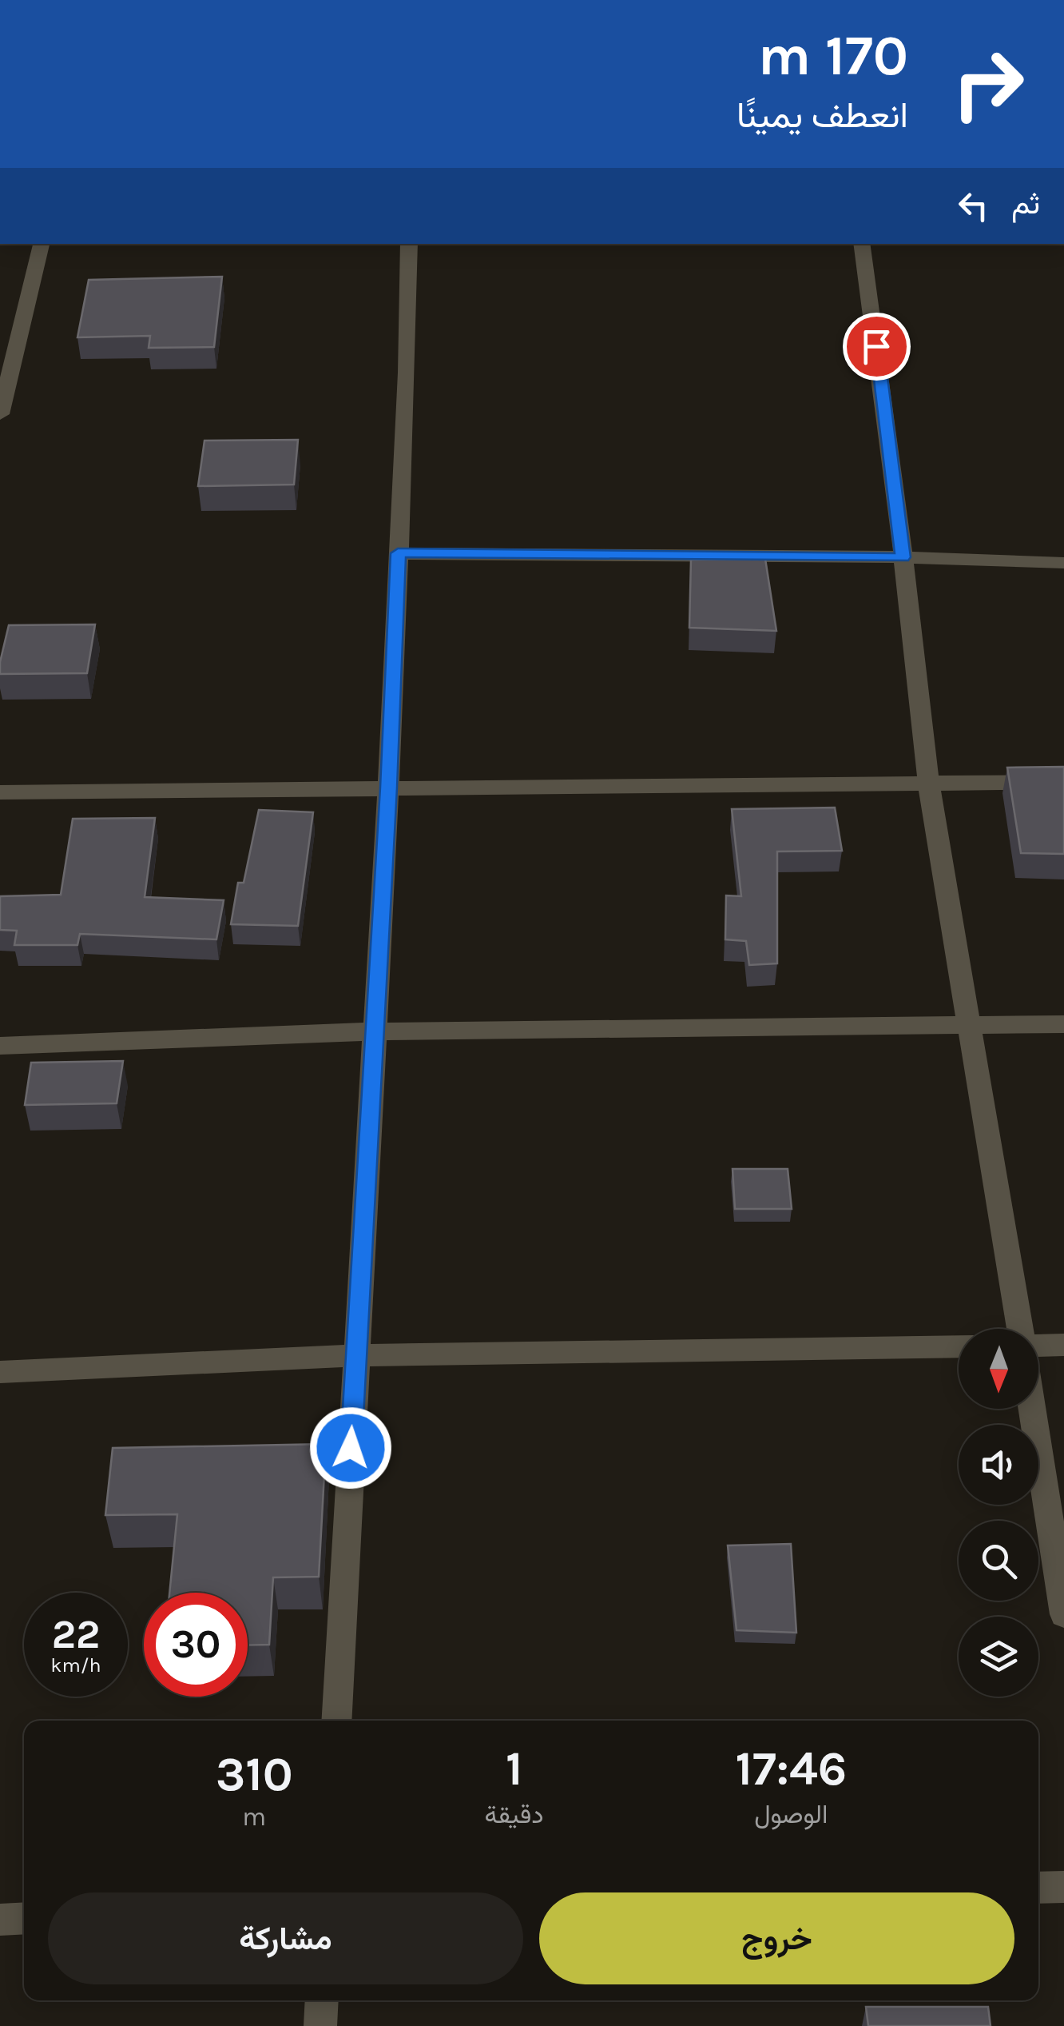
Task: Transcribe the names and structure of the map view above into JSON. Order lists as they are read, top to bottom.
{
  "north": "bottom",
  "page": {
    "turn": ["170 m", "انعطف يمينًا"],
    "then": "ثم",
    "speed": "22 km/h",
    "limit": "30",
    "eta": [
      "17:46",
      "الوصول",
      "1",
      "دقيقة",
      "310",
      "m"
    ],
    "buttons": ["خروج", "مشاركة"]
  }
}
